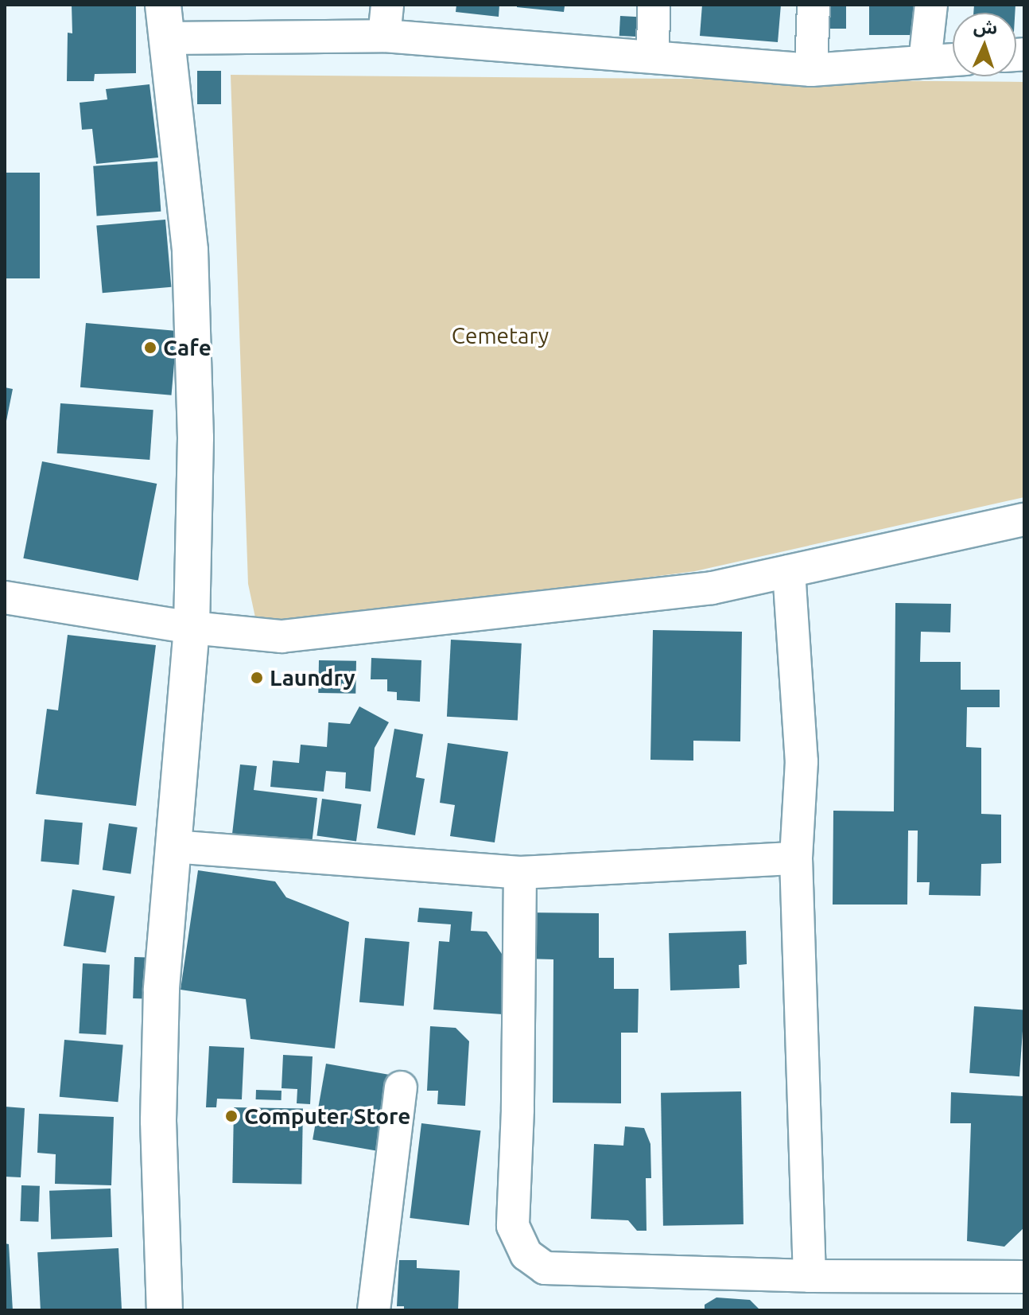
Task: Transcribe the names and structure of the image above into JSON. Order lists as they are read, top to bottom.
{
  "parks": ["Cemetary"],
  "places": ["Cafe", "Laundry", "Computer Store"],
  "north": "top"
}
